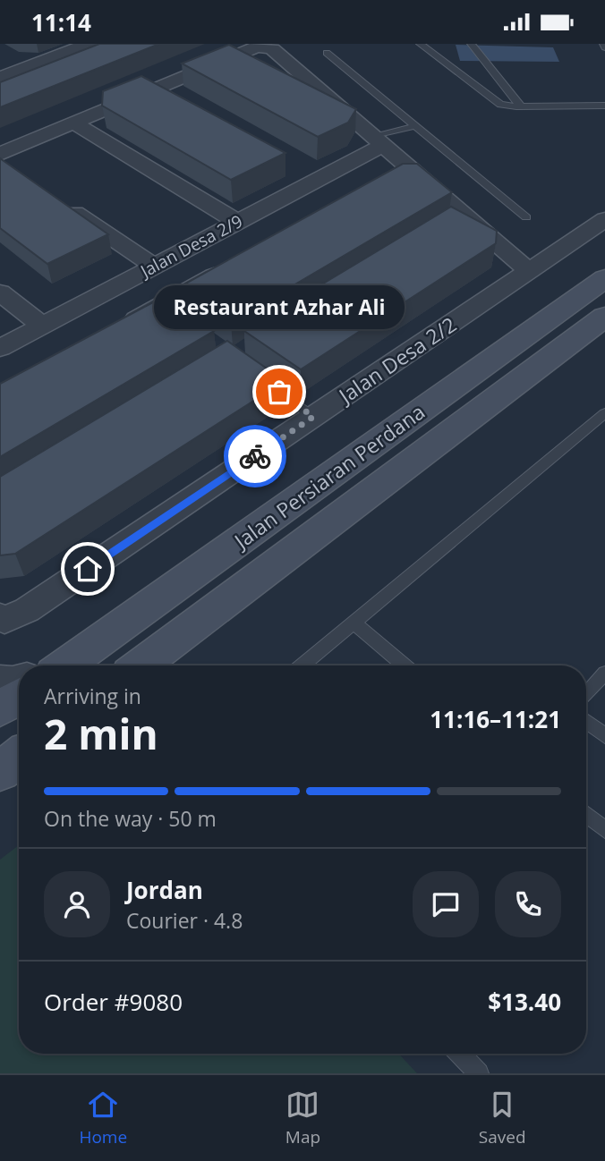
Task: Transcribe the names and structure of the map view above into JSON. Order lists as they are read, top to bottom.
{
  "streets": {
    "main road": ["Jalan Persiaran Perdana"],
    "street": ["Jalan Desa 2/9", "Jalan Desa 2/2"]
  },
  "places": ["Restaurant Azhar Ali"],
  "page": {
    "status": "11:14",
    "bubble": "Restaurant Azhar Ali",
    "heading": ["2 min", "Arriving in", "11:16–11:21"],
    "panel": [
      "Jordan",
      "Courier · 4.8",
      "Order #9080",
      "$13.40"
    ],
    "bar": "On the way · 50 m",
    "tabs": ["Home", "Map", "Saved"]
  }
}
